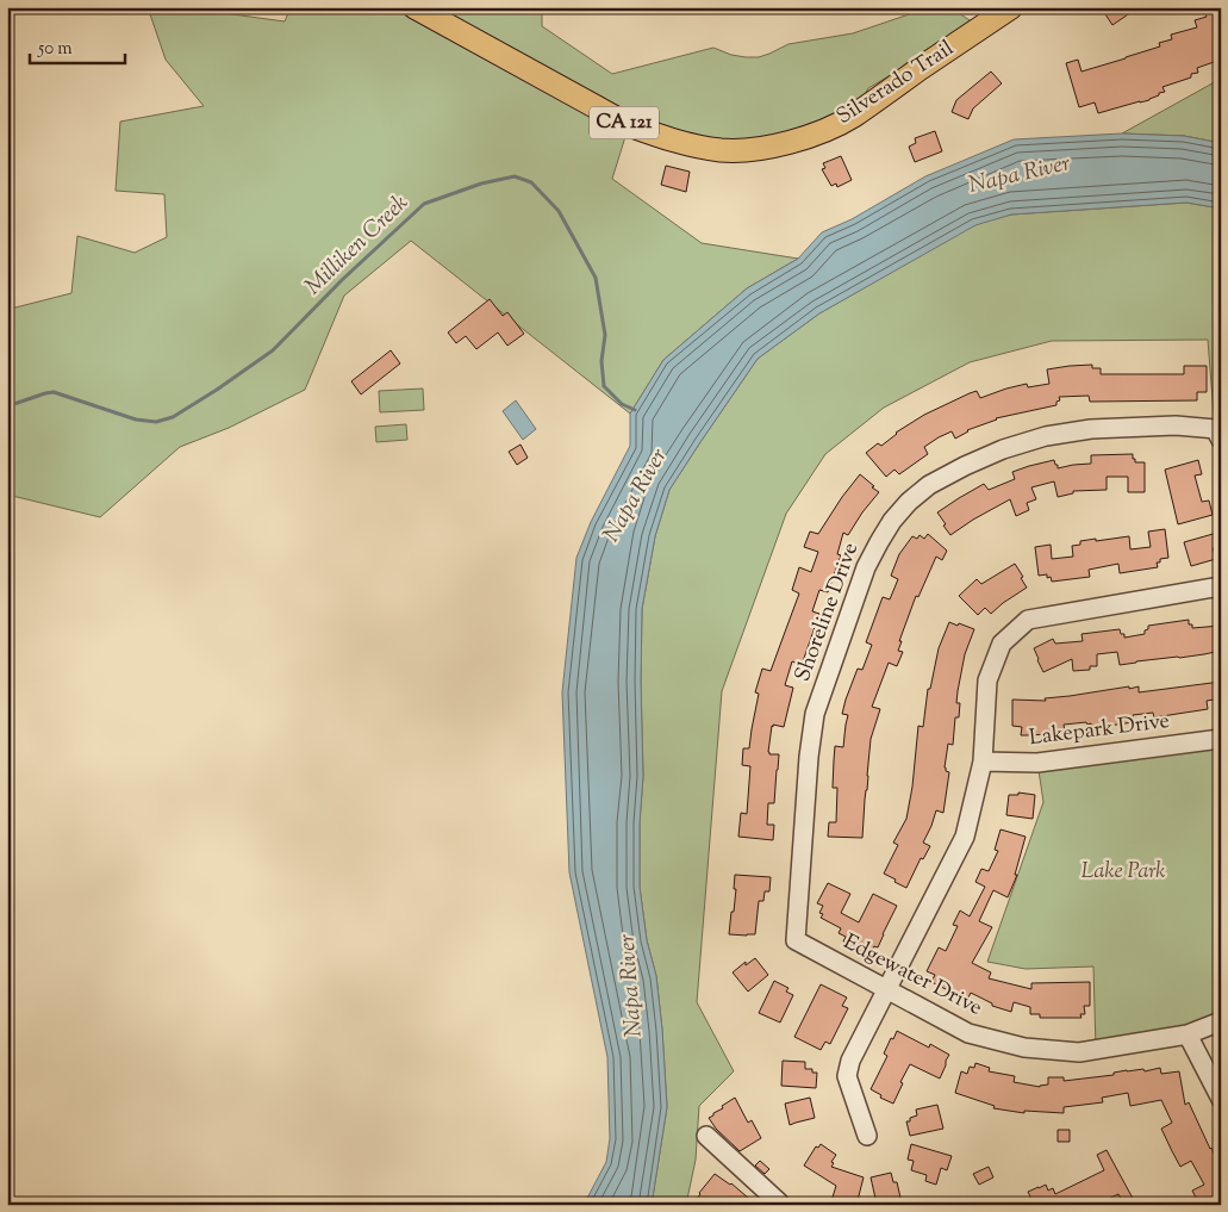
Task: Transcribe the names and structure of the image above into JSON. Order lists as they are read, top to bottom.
{
  "streets": {
    "main road": ["Silverado Trail", "CA 121"],
    "street": ["Shoreline Drive", "Lakepark Drive", "Edgewater Drive"]
  },
  "crossings": [
    ["Shoreline Drive", "Edgewater Drive"]
  ],
  "water": ["Napa River", "Milliken Creek"],
  "parks": ["Lake Park"],
  "scale_bar": "50 m"
}
